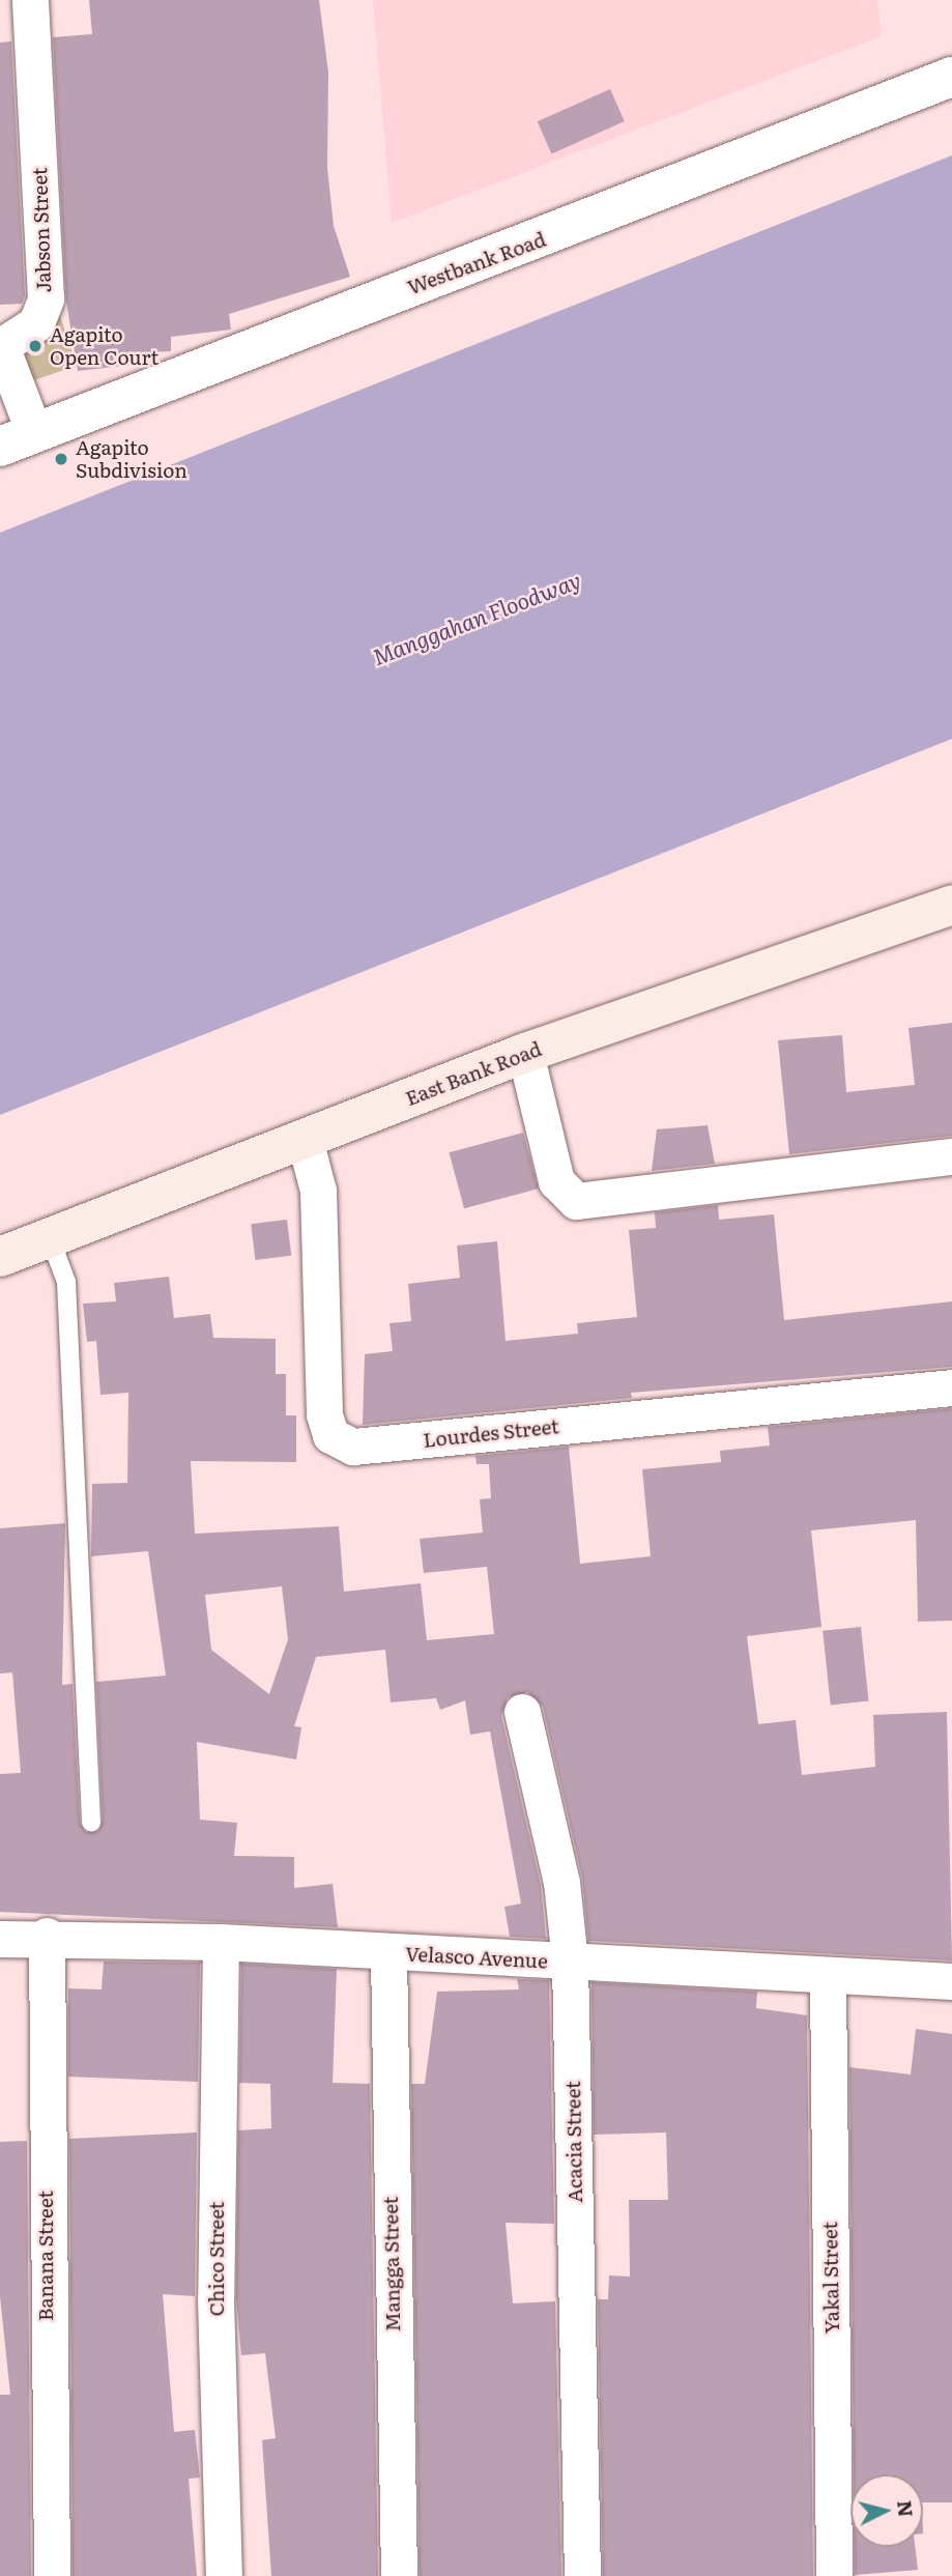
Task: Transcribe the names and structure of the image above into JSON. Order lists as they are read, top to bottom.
{
  "streets": {
    "main road": ["East Bank Road"],
    "street": [
      "Jabson Street",
      "Westbank Road",
      "Lourdes Street",
      "Velasco Avenue",
      "Acacia Street",
      "Banana Street",
      "Chico Street",
      "Mangga Street",
      "Yakal Street"
    ]
  },
  "crossings": [
    ["Jabson Street", "Westbank Road"],
    ["East Bank Road", "Lourdes Street"],
    ["Velasco Avenue", "Acacia Street"],
    ["Velasco Avenue", "Banana Street"],
    ["Velasco Avenue", "Chico Street"],
    ["Velasco Avenue", "Mangga Street"],
    ["Velasco Avenue", "Yakal Street"]
  ],
  "water": ["Manggahan Floodway"],
  "places": ["Agapito Open Court", "Agapito Subdivision"],
  "north": "right"
}
